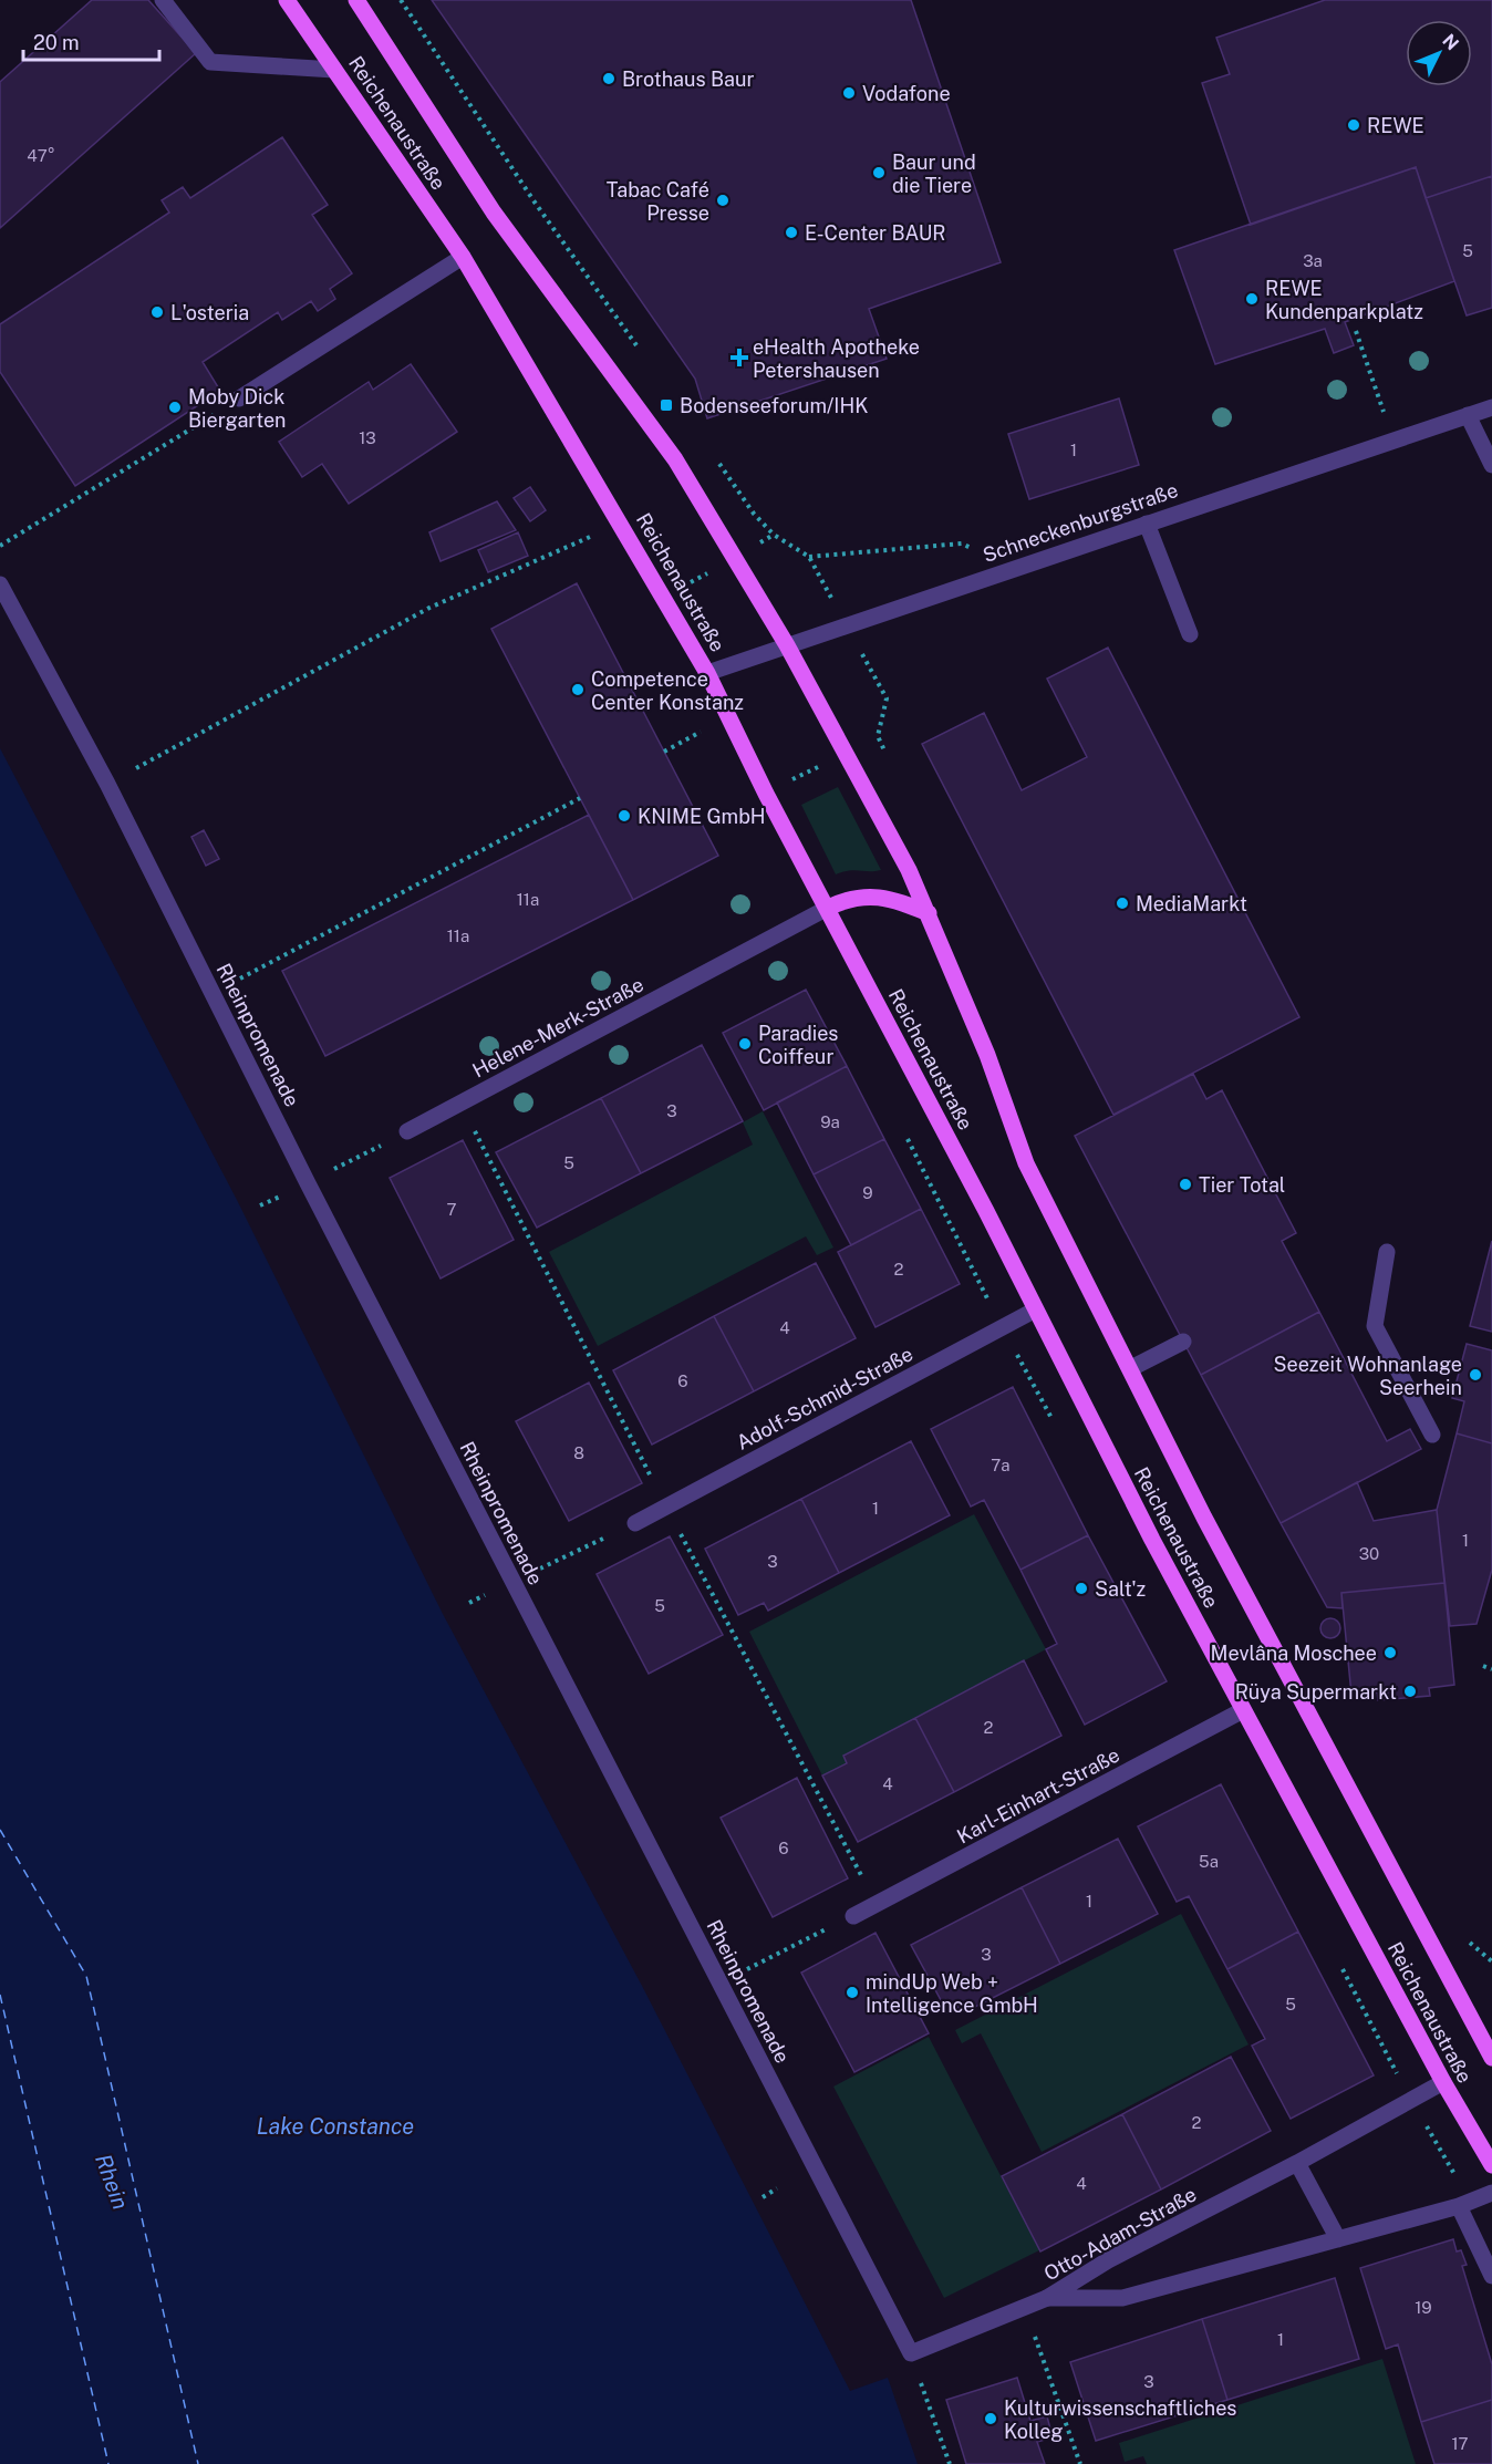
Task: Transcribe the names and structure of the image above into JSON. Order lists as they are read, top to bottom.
{
  "streets": {
    "main road": ["Reichenaustraße"],
    "street": [
      "Schneckenburgstraße",
      "Helene-Merk-Straße",
      "Rheinpromenade",
      "Adolf-Schmid-Straße",
      "Karl-Einhart-Straße",
      "Otto-Adam-Straße"
    ]
  },
  "crossings": [
    ["Reichenaustraße", "Schneckenburgstraße"],
    ["Reichenaustraße", "Helene-Merk-Straße"],
    ["Reichenaustraße", "Adolf-Schmid-Straße"],
    ["Reichenaustraße", "Karl-Einhart-Straße"],
    ["Reichenaustraße", "Otto-Adam-Straße"]
  ],
  "water": ["Lake Constance", "Rhein"],
  "places": {
    "other": [
      "Brothaus Baur",
      "Vodafone",
      "REWE",
      "Baur und die Tiere",
      "Tabac Café Presse",
      "E-Center BAUR",
      "REWE Kundenparkplatz",
      "L'osteria",
      "Moby Dick Biergarten",
      "Competence Center Konstanz",
      "KNIME GmbH",
      "MediaMarkt",
      "Paradies Coiffeur",
      "Tier Total",
      "Seezeit Wohnanlage Seerhein",
      "Salt'z",
      "Mevlâna Moschee",
      "Rüya Supermarkt",
      "mindUp Web + Intelligence GmbH",
      "Kulturwissenschaftliches Kolleg"
    ],
    "health": ["eHealth Apotheke Petershausen"],
    "transit": ["Bodenseeforum/IHK"]
  },
  "house_numbers": [
    "47°",
    "5",
    "3a",
    "13",
    "1",
    "11a",
    "11a",
    "3",
    "9a",
    "5",
    "9",
    "7",
    "2",
    "4",
    "6",
    "8",
    "7a",
    "1",
    "1",
    "30",
    "3",
    "5",
    "2",
    "4",
    "6",
    "5a",
    "1",
    "3",
    "5",
    "2",
    "4",
    "19",
    "1",
    "3",
    "17"
  ],
  "scale_bar": "20 m",
  "north": "top right"
}
